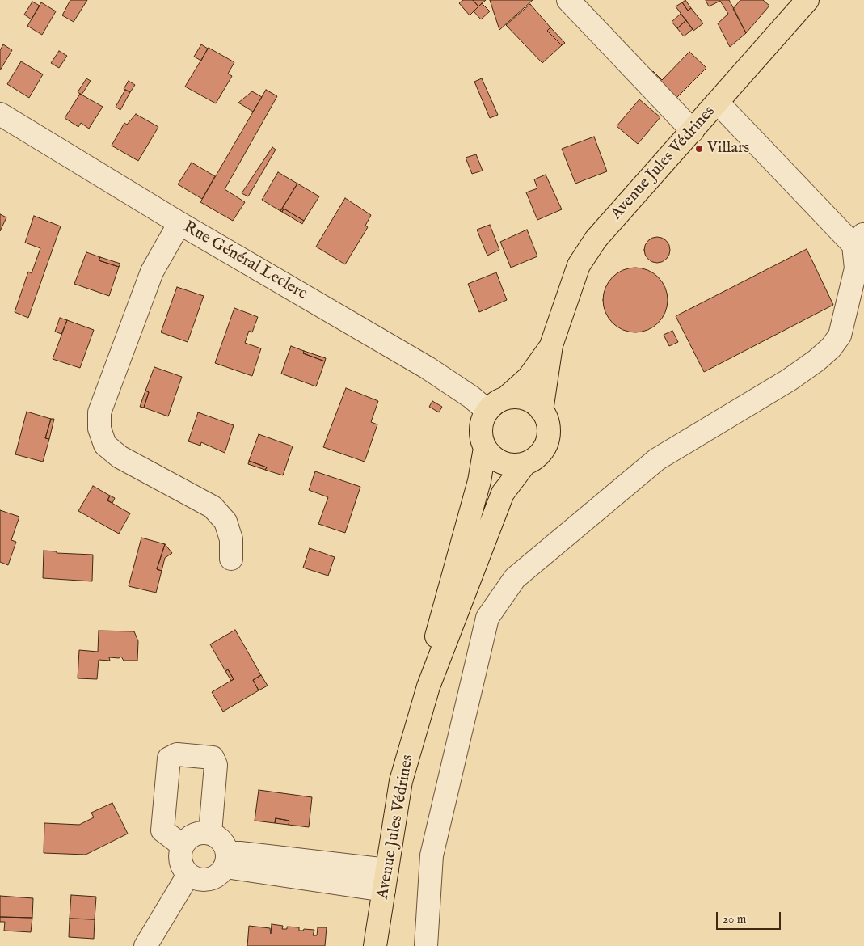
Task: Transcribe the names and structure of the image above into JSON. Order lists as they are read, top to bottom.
{
  "streets": {
    "main road": ["Avenue Jules Védrines"],
    "street": ["Rue Général Leclerc"]
  },
  "crossings": [
    ["Avenue Jules Védrines", "Rue Général Leclerc"]
  ],
  "places": ["Villars"],
  "scale_bar": "20 m"
}
